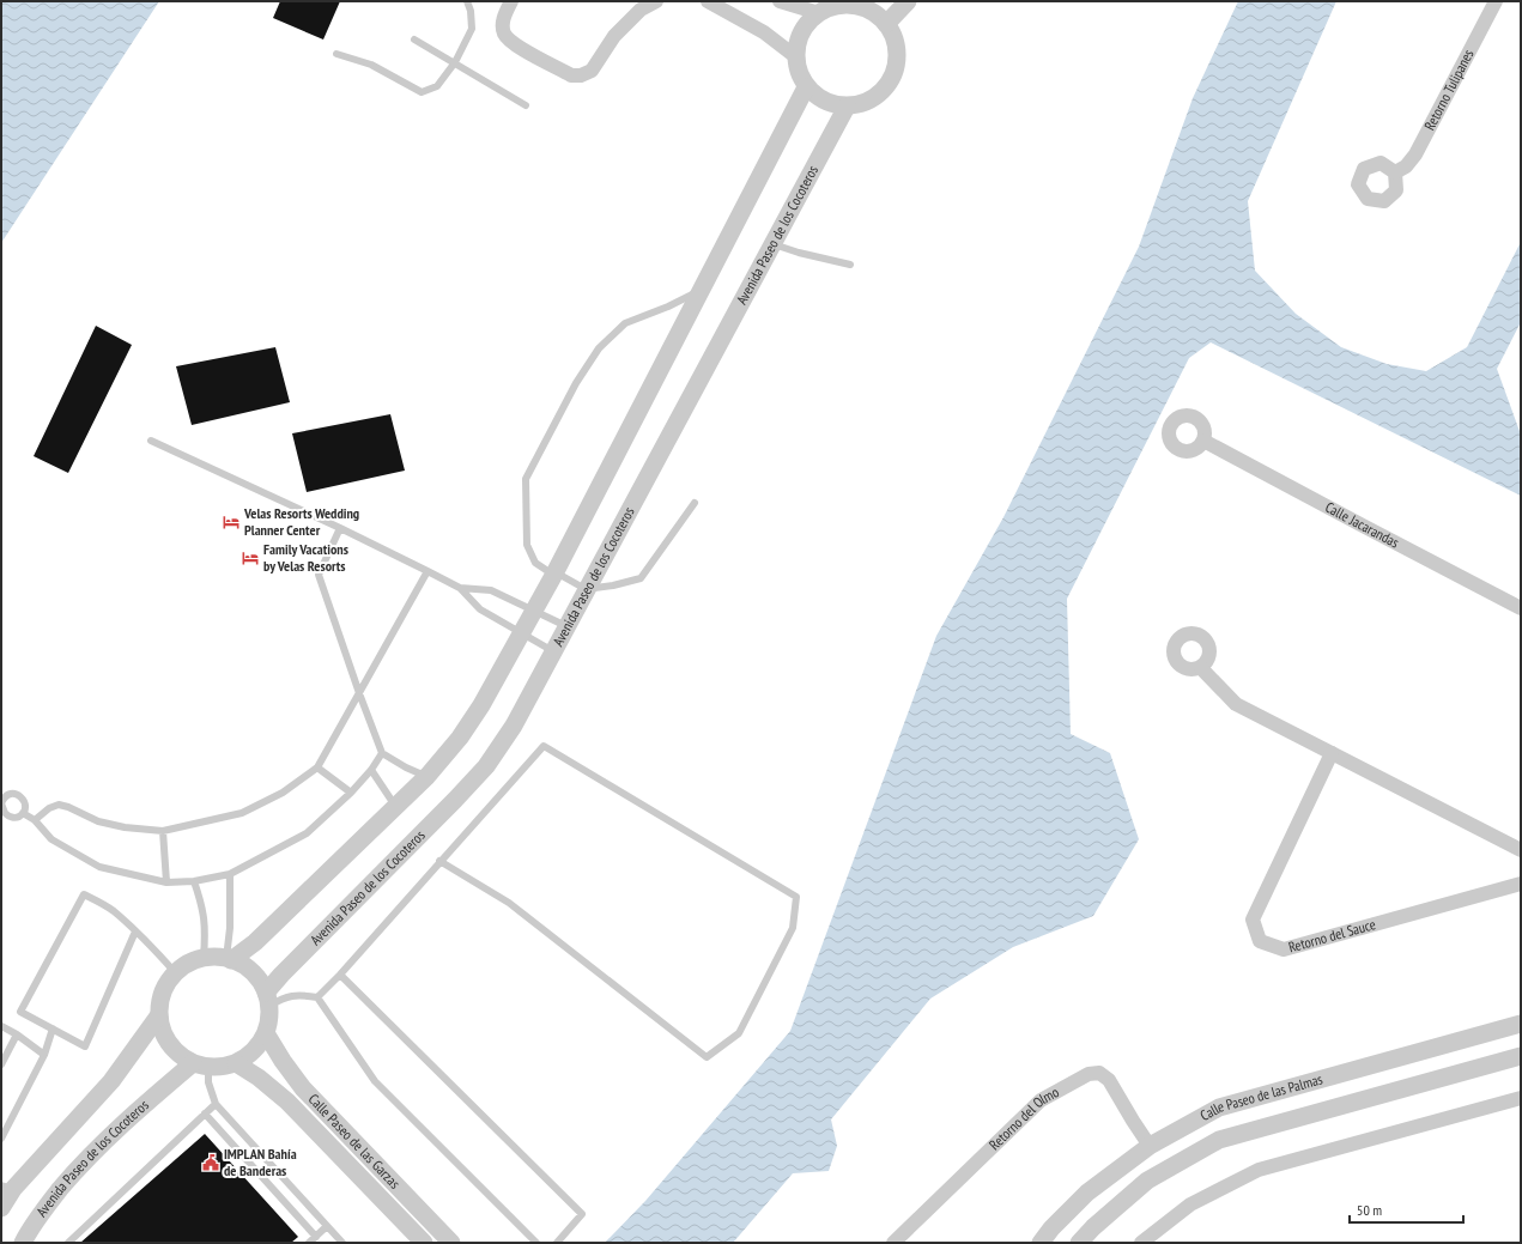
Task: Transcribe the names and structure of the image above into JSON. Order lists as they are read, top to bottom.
{
  "streets": {
    "street": [
      "Retorno Tulipanes",
      "Avenida Paseo de los Cocoteros",
      "Calle Jacarandas",
      "Retorno del Sauce",
      "Calle Paseo de las Palmas",
      "Retorno del Olmo",
      "Calle Paseo de las Garzas"
    ]
  },
  "crossings": [
    ["Avenida Paseo de los Cocoteros", "Calle Paseo de las Garzas"],
    ["Calle Paseo de las Palmas", "Retorno del Olmo"]
  ],
  "places": {
    "hotel": ["Velas Resorts Wedding Planner Center", "Family Vacations by Velas Resorts"],
    "public building": ["IMPLAN Bahía de Banderas"]
  },
  "scale_bar": "50 m"
}
